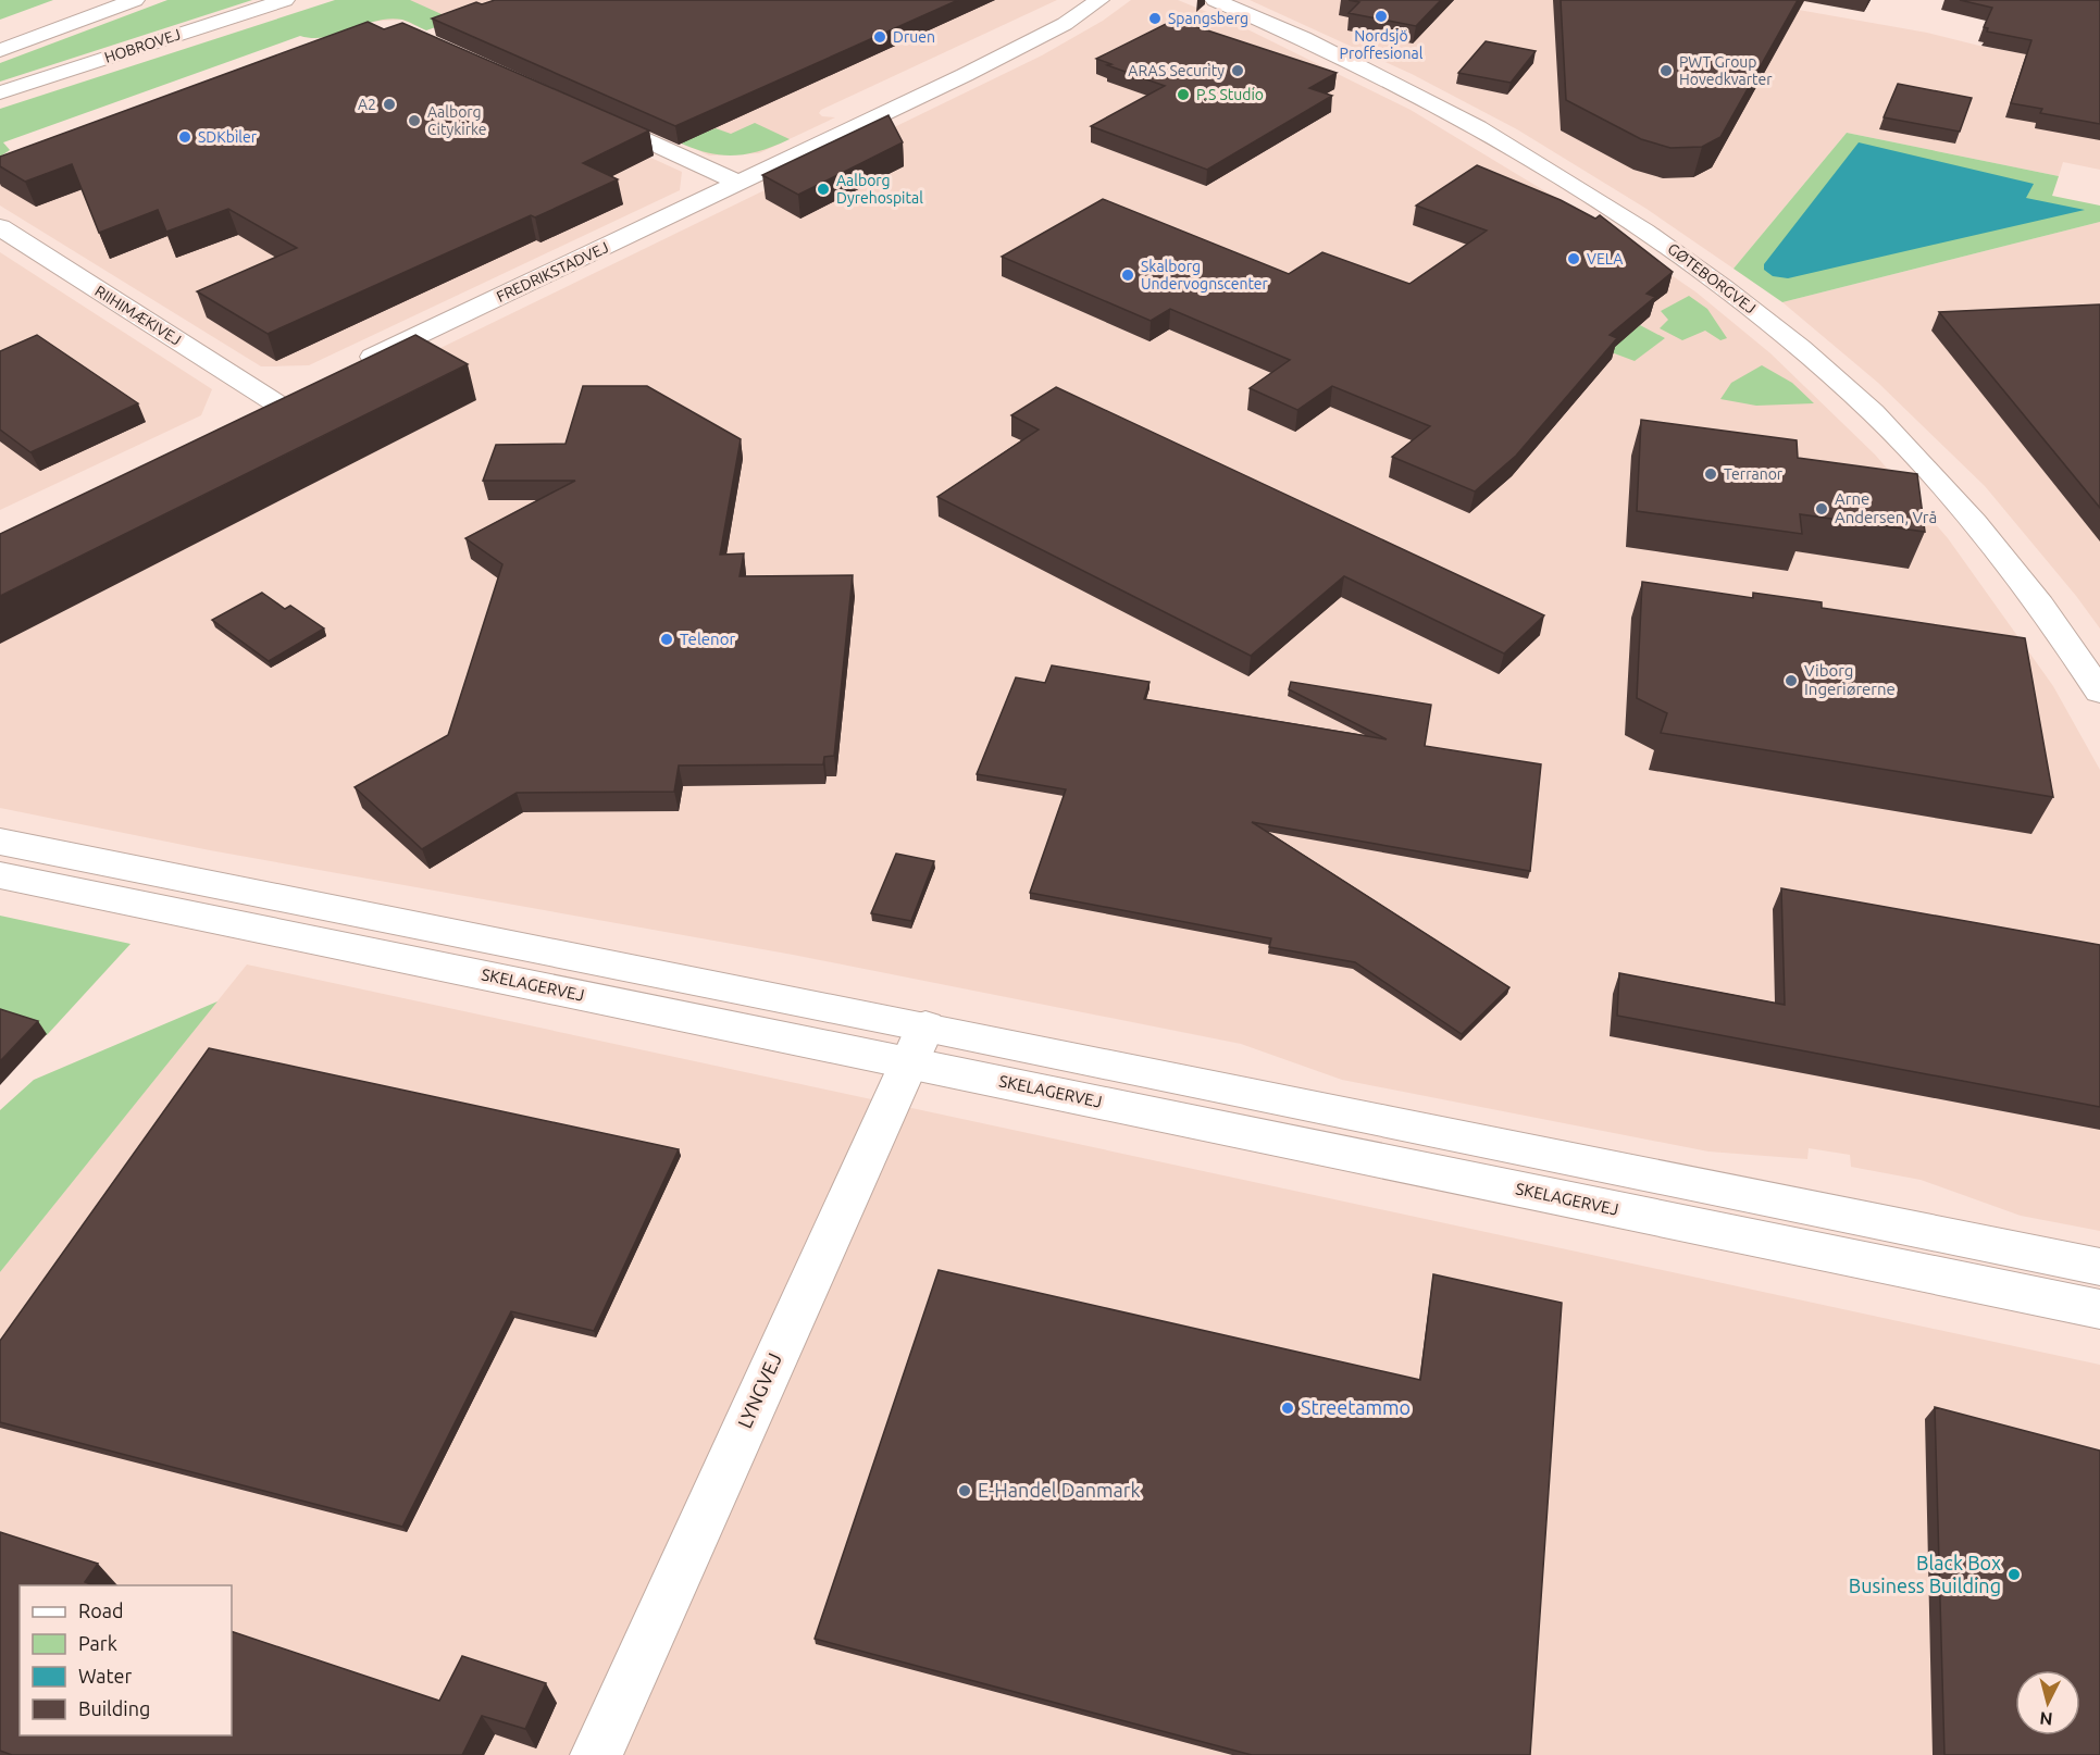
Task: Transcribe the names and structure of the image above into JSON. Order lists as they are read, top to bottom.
{
  "streets": {
    "street": [
      "HOBROVEJ",
      "FREDRIKSTADVEJ",
      "GØTEBORGVEJ",
      "RIIHIMÆKIVEJ",
      "SKELAGERVEJ",
      "LYNGVEJ"
    ]
  },
  "crossings": [
    ["SKELAGERVEJ", "LYNGVEJ"]
  ],
  "places": [
    "Nordsjö Proffesional",
    "Spangsberg",
    "Druen",
    "ARAS Security",
    "PWT Group Hovedkvarter",
    "P.S Studio",
    "A2",
    "Aalborg Citykirke",
    "SDKbiler",
    "Aalborg Dyrehospital",
    "VELA",
    "Skalborg Undervognscenter",
    "Terranor",
    "Arne Andersen, Vrå",
    "Telenor",
    "Viborg Ingeriørerne",
    "Streetammo",
    "E-Handel Danmark",
    "Black Box Business Building"
  ],
  "legend": [
    "Road",
    "Park",
    "Water",
    "Building"
  ],
  "north": "bottom"
}
